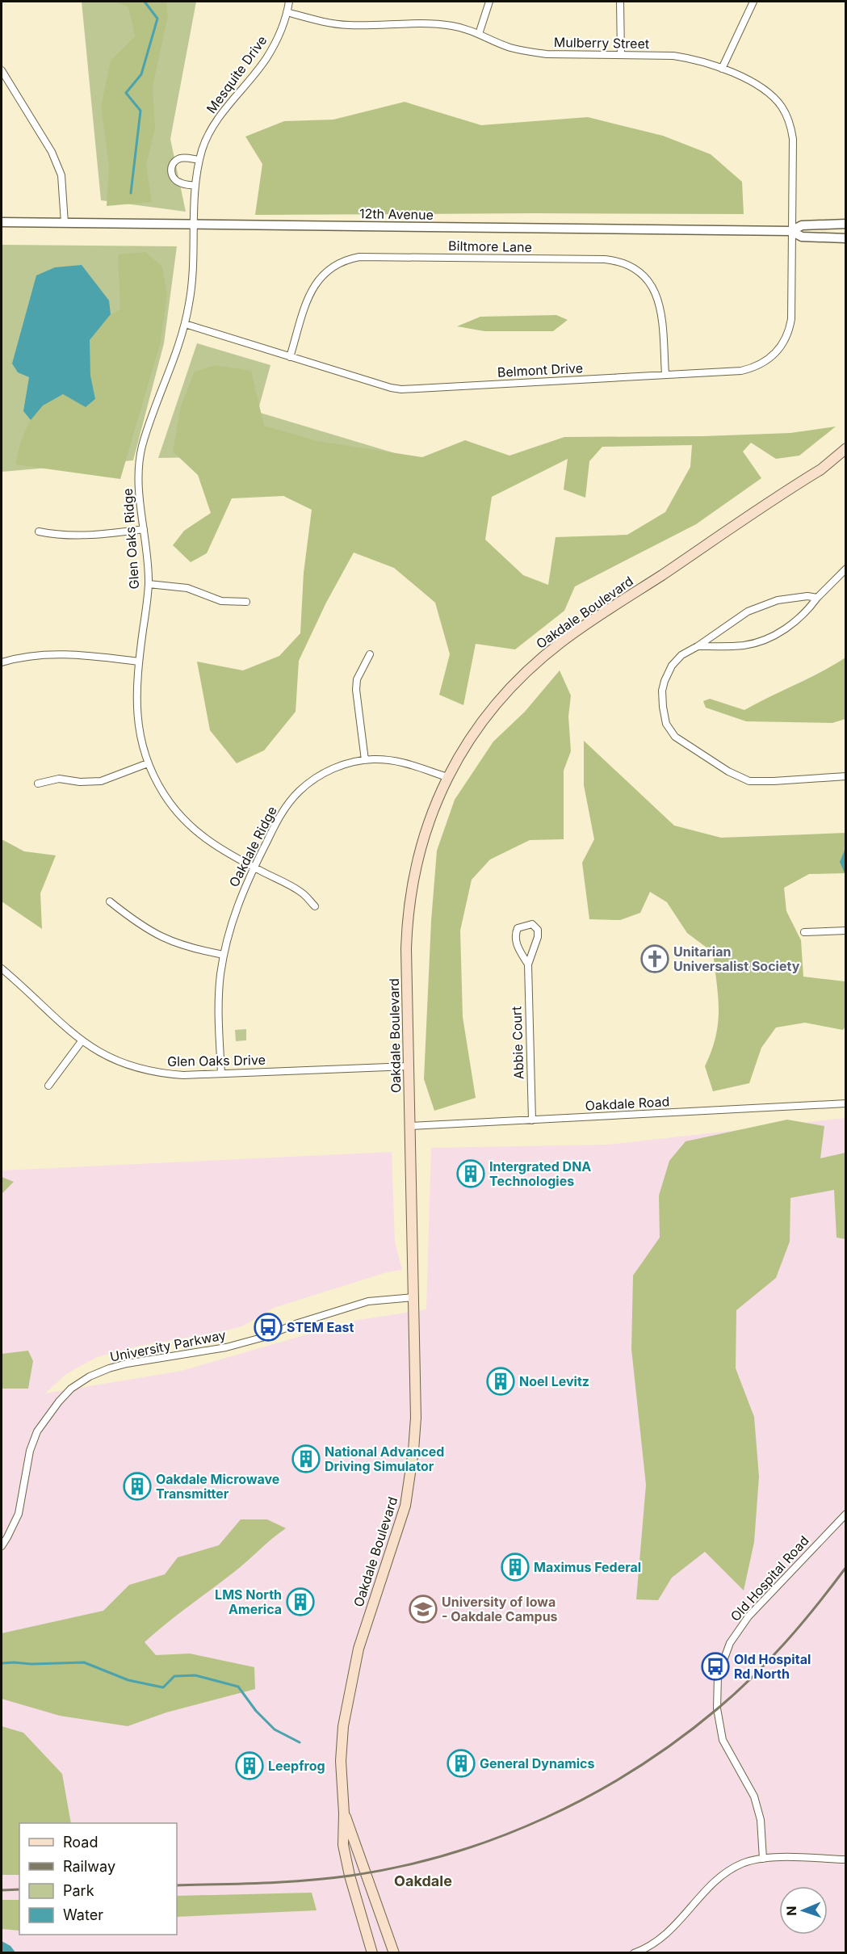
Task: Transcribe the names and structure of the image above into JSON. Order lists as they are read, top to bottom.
{
  "streets": {
    "main road": ["Oakdale Boulevard"],
    "street": [
      "Mulberry Street",
      "Mesquite Drive",
      "12th Avenue",
      "Biltmore Lane",
      "Belmont Drive",
      "Glen Oaks Ridge",
      "Oakdale Ridge",
      "Abbie Court",
      "Glen Oaks Drive",
      "Oakdale Road",
      "University Parkway",
      "Old Hospital Road"
    ]
  },
  "crossings": [
    ["Mulberry Street", "Mesquite Drive"],
    ["Mulberry Street", "12th Avenue"],
    ["Mulberry Street", "Belmont Drive"],
    ["Mesquite Drive", "12th Avenue"],
    ["Mesquite Drive", "Glen Oaks Ridge"],
    ["12th Avenue", "Belmont Drive"],
    ["12th Avenue", "Glen Oaks Ridge"],
    ["Biltmore Lane", "Belmont Drive"],
    ["Belmont Drive", "Glen Oaks Ridge"],
    ["Glen Oaks Ridge", "Oakdale Ridge"],
    ["Oakdale Boulevard", "Oakdale Ridge"],
    ["Oakdale Boulevard", "Glen Oaks Drive"],
    ["Oakdale Boulevard", "Oakdale Road"],
    ["Oakdale Boulevard", "University Parkway"],
    ["Oakdale Ridge", "Glen Oaks Drive"],
    ["Abbie Court", "Oakdale Road"]
  ],
  "districts": ["Oakdale"],
  "places": {
    "church": ["Unitarian Universalist Society"],
    "building": [
      "Intergrated DNA Technologies",
      "Noel Levitz",
      "National Advanced Driving Simulator",
      "Oakdale Microwave Transmitter",
      "Maximus Federal",
      "LMS North America",
      "General Dynamics",
      "Leepfrog"
    ],
    "bus stop": ["STEM East", "Old Hospital Rd North"],
    "school or university": ["University of Iowa - Oakdale Campus"]
  },
  "legend": [
    "Road",
    "Railway",
    "Park",
    "Water"
  ],
  "north": "left"
}
